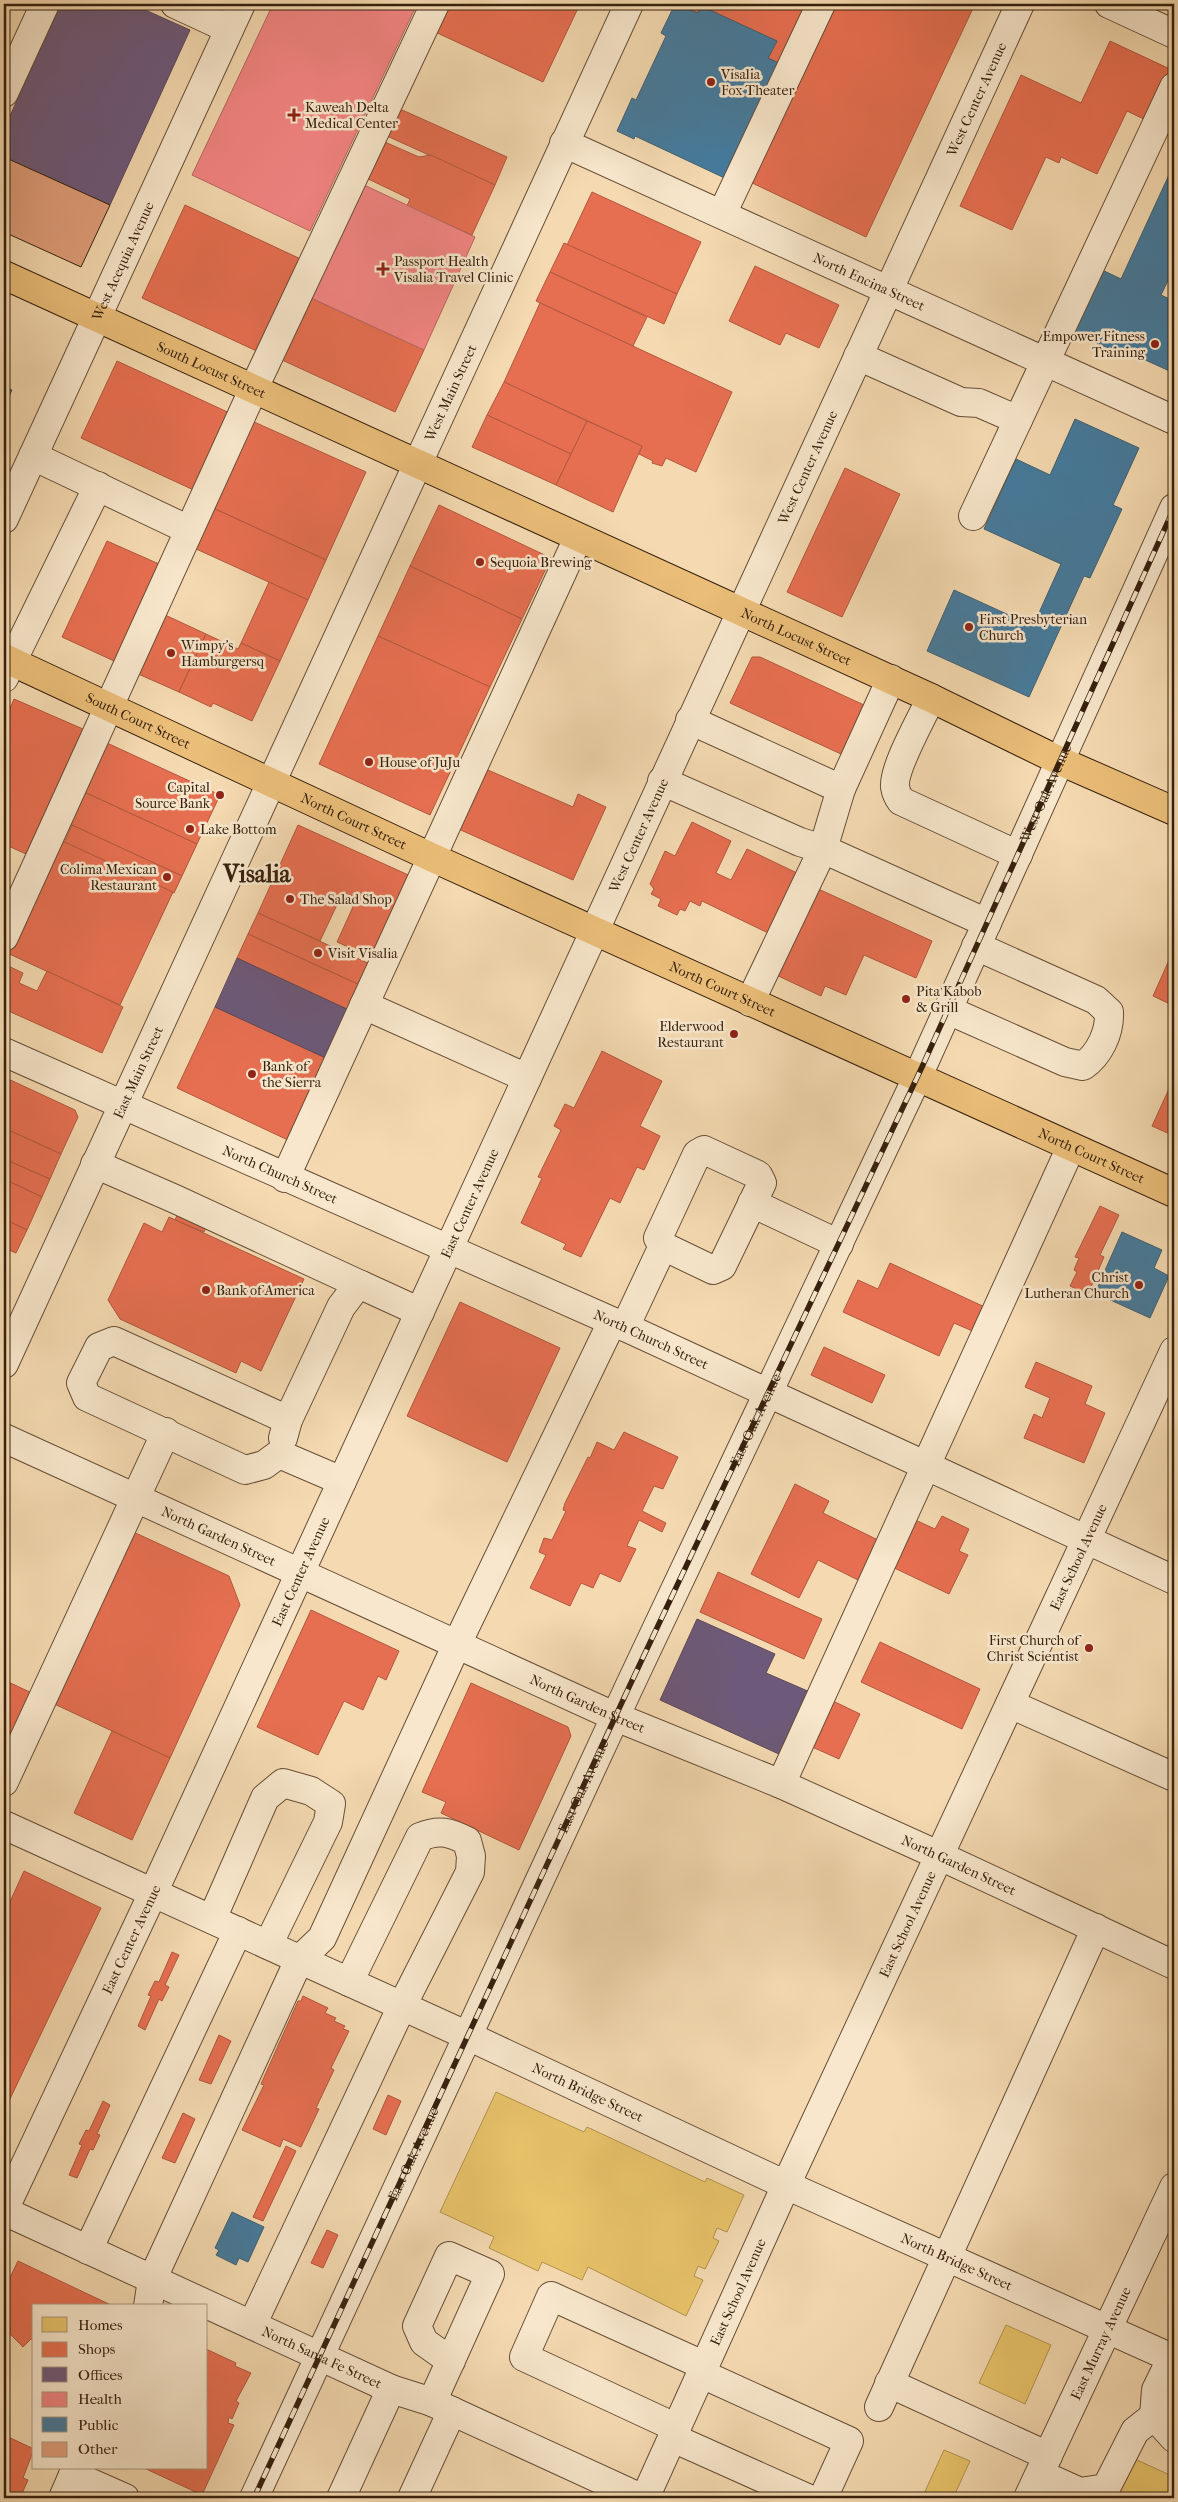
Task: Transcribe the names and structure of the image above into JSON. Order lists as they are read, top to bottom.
{
  "streets": {
    "main road": [
      "South Locust Street",
      "North Locust Street",
      "South Court Street",
      "North Court Street"
    ],
    "street": [
      "West Center Avenue",
      "West Acequia Avenue",
      "North Encina Street",
      "West Main Street",
      "West Oak Avenue",
      "East Main Street",
      "North Church Street",
      "East Center Avenue",
      "East Oak Avenue",
      "North Garden Street",
      "East School Avenue",
      "North Bridge Street",
      "East Murray Avenue",
      "North Santa Fe Street"
    ]
  },
  "crossings": [
    ["West Center Avenue", "North Encina Street"],
    ["West Center Avenue", "North Locust Street"],
    ["West Center Avenue", "North Court Street"],
    ["West Center Avenue", "East Center Avenue"],
    ["West Acequia Avenue", "South Locust Street"],
    ["North Encina Street", "West Main Street"],
    ["South Locust Street", "West Main Street"],
    ["South Locust Street", "North Locust Street"],
    ["West Main Street", "North Locust Street"],
    ["West Main Street", "South Court Street"],
    ["West Main Street", "North Court Street"],
    ["West Main Street", "East Main Street"],
    ["North Locust Street", "West Oak Avenue"],
    ["South Court Street", "North Court Street"],
    ["South Court Street", "East Main Street"],
    ["West Oak Avenue", "North Court Street"],
    ["West Oak Avenue", "East Oak Avenue"],
    ["North Court Street", "East Main Street"],
    ["North Court Street", "East Center Avenue"],
    ["North Court Street", "East Oak Avenue"],
    ["East Main Street", "North Church Street"],
    ["North Church Street", "East Center Avenue"],
    ["North Church Street", "East Oak Avenue"],
    ["North Church Street", "East School Avenue"],
    ["East Center Avenue", "North Garden Street"],
    ["East Center Avenue", "North Bridge Street"],
    ["East Center Avenue", "North Santa Fe Street"],
    ["East Oak Avenue", "North Garden Street"],
    ["East Oak Avenue", "North Bridge Street"],
    ["East Oak Avenue", "North Santa Fe Street"],
    ["North Garden Street", "East School Avenue"],
    ["East School Avenue", "North Bridge Street"],
    ["North Bridge Street", "East Murray Avenue"]
  ],
  "districts": ["Visalia"],
  "places": {
    "other": [
      "Visalia Fox Theater",
      "Empower Fitness Training",
      "Sequoia Brewing",
      "First Presbyterian Church",
      "Wimpy's Hamburgersq",
      "House of JuJu",
      "Capital Source Bank",
      "Lake Bottom",
      "Colima Mexican Restaurant",
      "The Salad Shop",
      "Visit Visalia",
      "Pita Kabob & Grill",
      "Elderwood Restaurant",
      "Bank of the Sierra",
      "Christ Lutheran Church",
      "Bank of America",
      "First Church of Christ Scientist"
    ],
    "health": ["Kaweah Delta Medical Center", "Passport Health Visalia Travel Clinic"]
  },
  "legend": [
    "Homes",
    "Shops",
    "Offices",
    "Health",
    "Public",
    "Other"
  ]
}
